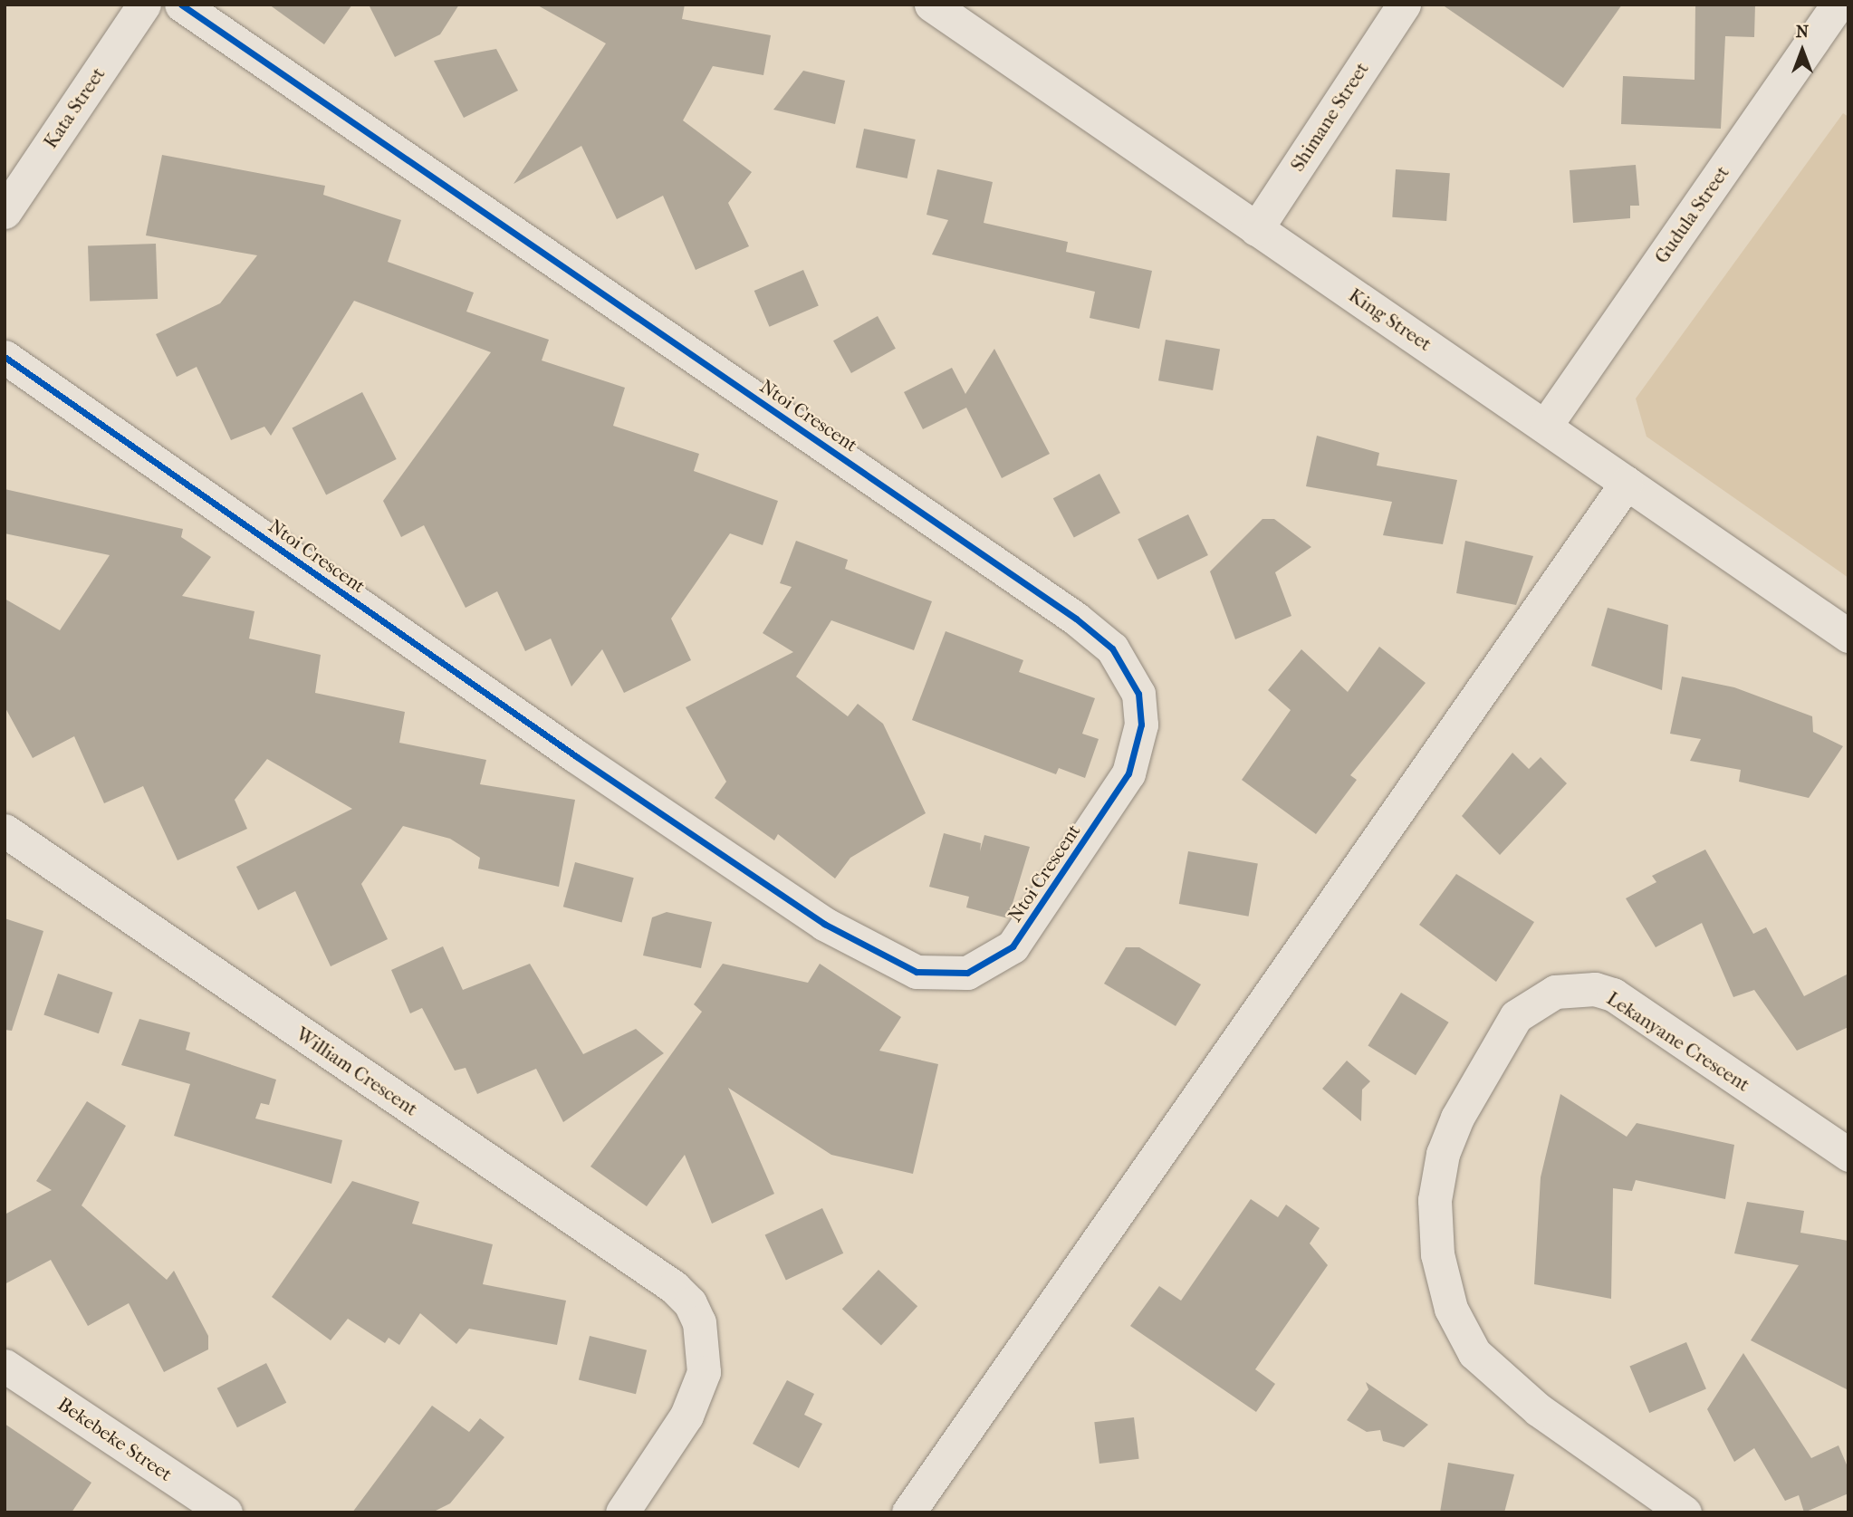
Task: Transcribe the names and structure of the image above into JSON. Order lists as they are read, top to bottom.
{
  "streets": {
    "street": [
      "Kata Street",
      "Shimane Street",
      "Gudula Street",
      "King Street",
      "Ntoi Crescent",
      "Lekanyane Crescent",
      "William Crescent",
      "Bekebeke Street"
    ]
  },
  "crossings": [
    ["Shimane Street", "King Street"],
    ["Gudula Street", "King Street"]
  ],
  "north": "top"
}
